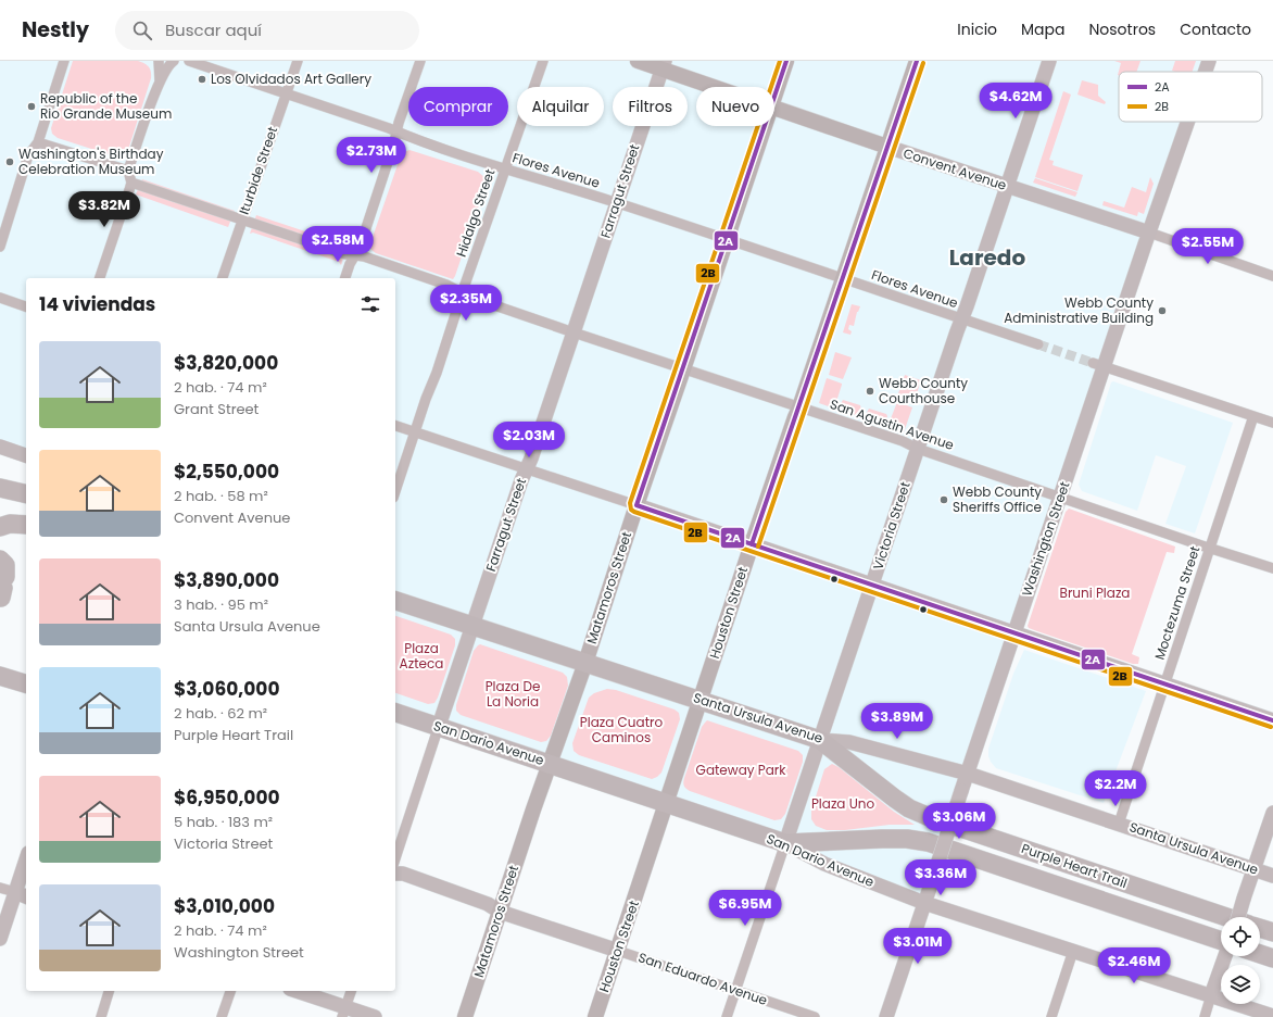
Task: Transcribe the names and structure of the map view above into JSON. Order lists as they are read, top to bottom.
{
  "streets": {
    "highway": ["Santa Ursula Avenue", "San Dario Avenue", "Purple Heart Trail"],
    "main road": [
      "Convent Avenue",
      "Farragut Street",
      "Victoria Street",
      "Washington Street",
      "Matamoros Street",
      "Houston Street",
      "San Eduardo Avenue"
    ],
    "street": [
      "Iturbide Street",
      "Flores Avenue",
      "Hidalgo Street",
      "San Agustin Avenue",
      "Moctezuma Street"
    ]
  },
  "crossings": [
    ["Convent Avenue", "Farragut Street"],
    ["Convent Avenue", "Victoria Street"],
    ["Convent Avenue", "Washington Street"],
    ["Convent Avenue", "Houston Street"],
    ["Iturbide Street", "Flores Avenue"],
    ["Iturbide Street", "San Agustin Avenue"],
    ["Flores Avenue", "Farragut Street"],
    ["Flores Avenue", "Hidalgo Street"],
    ["Flores Avenue", "Victoria Street"],
    ["Flores Avenue", "Matamoros Street"],
    ["Flores Avenue", "Houston Street"],
    ["Farragut Street", "San Agustin Avenue"],
    ["Farragut Street", "Santa Ursula Avenue"],
    ["Farragut Street", "San Dario Avenue"],
    ["Hidalgo Street", "San Agustin Avenue"],
    ["San Agustin Avenue", "Victoria Street"],
    ["San Agustin Avenue", "Washington Street"],
    ["San Agustin Avenue", "Matamoros Street"],
    ["San Agustin Avenue", "Moctezuma Street"],
    ["San Agustin Avenue", "Houston Street"],
    ["Victoria Street", "Santa Ursula Avenue"],
    ["Victoria Street", "San Dario Avenue"],
    ["Victoria Street", "Purple Heart Trail"],
    ["Victoria Street", "San Eduardo Avenue"],
    ["Washington Street", "Santa Ursula Avenue"],
    ["Washington Street", "San Dario Avenue"],
    ["Matamoros Street", "Santa Ursula Avenue"],
    ["Matamoros Street", "San Dario Avenue"],
    ["Matamoros Street", "San Eduardo Avenue"],
    ["Moctezuma Street", "Santa Ursula Avenue"],
    ["Houston Street", "Santa Ursula Avenue"],
    ["Houston Street", "San Dario Avenue"],
    ["Houston Street", "San Eduardo Avenue"],
    ["Santa Ursula Avenue", "Purple Heart Trail"],
    ["San Dario Avenue", "Purple Heart Trail"]
  ],
  "districts": ["Laredo"],
  "parks": [
    "Bruni Plaza",
    "Plaza Azteca",
    "Plaza De La Noria",
    "Plaza Cuatro Caminos",
    "Gateway Park",
    "Plaza Uno"
  ],
  "places": [
    "Los Olvidados Art Gallery",
    "Republic of the Rio Grande Museum",
    "Washington's Birthday Celebration Museum",
    "Webb County Administrative Building",
    "Webb County Courthouse",
    "Webb County Sheriffs Office"
  ],
  "lines": ["transit line 2A", "transit line 2B"],
  "legend": ["2A", "2B"],
  "page": {
    "header": "Nestly",
    "search": "Buscar aquí",
    "nav": [
      "Inicio",
      "Mapa",
      "Nosotros",
      "Contacto"
    ],
    "price": [
      "$4.62M",
      "$2.73M",
      "$3.82M",
      "$2.58M",
      "$2.55M",
      "$2.35M",
      "$2.03M",
      "$3.89M",
      "$2.2M",
      "$3.06M",
      "$3.36M",
      "$6.95M",
      "$3.01M",
      "$2.46M"
    ],
    "chip": [
      "Comprar",
      "Alquilar",
      "Filtros",
      "Nuevo"
    ],
    "heading": "14 viviendas",
    "list": [
      {
        "name": "$3,820,000",
        "note": "2 hab. · 74 m² · Grant Street"
      },
      {
        "name": "$2,550,000",
        "note": "2 hab. · 58 m² · Convent Avenue"
      },
      {
        "name": "$3,890,000",
        "note": "3 hab. · 95 m² · Santa Ursula Avenue"
      },
      {
        "name": "$3,060,000",
        "note": "2 hab. · 62 m² · Purple Heart Trail"
      },
      {
        "name": "$6,950,000",
        "note": "5 hab. · 183 m² · Victoria Street"
      },
      {
        "name": "$3,010,000",
        "note": "2 hab. · 74 m² · Washington Street"
      }
    ]
  }
}
